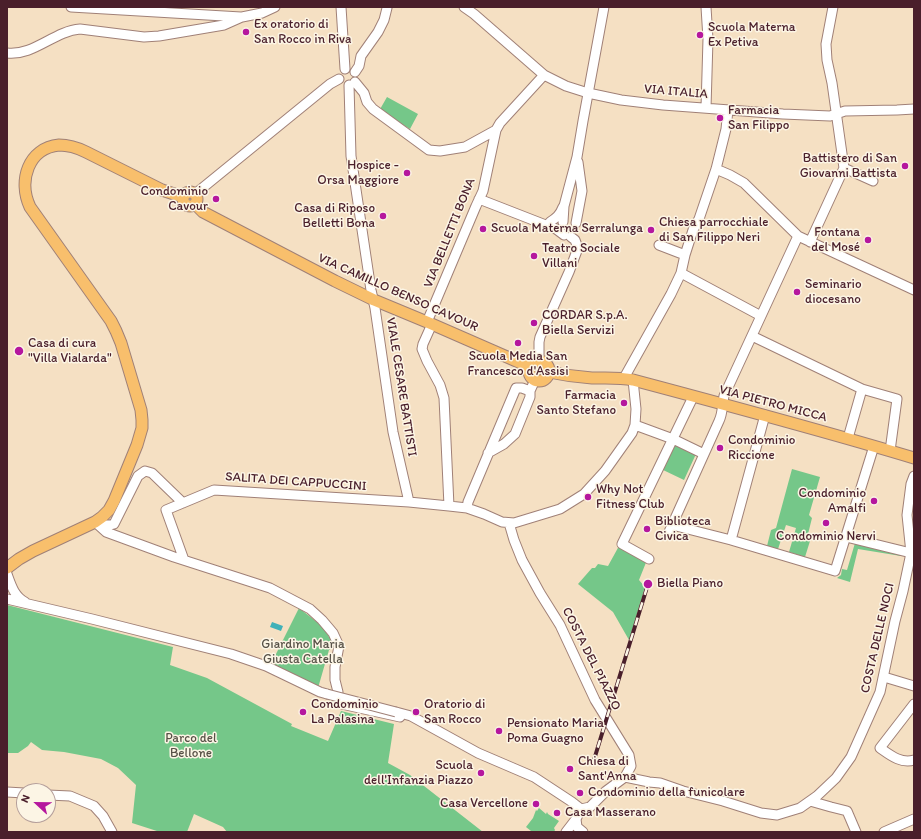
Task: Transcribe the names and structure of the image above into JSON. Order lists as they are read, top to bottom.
{
  "streets": {
    "main road": ["VIA CAMILLO BENSO CAVOUR", "VIA PIETRO MICCA"],
    "street": [
      "VIA ITALIA",
      "VIA BELLETTI BONA",
      "VIALE CESARE BATTISTI",
      "SALITA DEI CAPPUCCINI",
      "COSTA DELLE NOCI",
      "COSTA DEL PIAZZO"
    ]
  },
  "crossings": [
    ["VIA ITALIA", "VIA BELLETTI BONA"],
    ["VIA BELLETTI BONA", "VIA CAMILLO BENSO CAVOUR"],
    ["VIA BELLETTI BONA", "SALITA DEI CAPPUCCINI"],
    ["VIA CAMILLO BENSO CAVOUR", "VIALE CESARE BATTISTI"],
    ["VIA CAMILLO BENSO CAVOUR", "VIA PIETRO MICCA"],
    ["VIALE CESARE BATTISTI", "SALITA DEI CAPPUCCINI"],
    ["SALITA DEI CAPPUCCINI", "COSTA DEL PIAZZO"],
    ["COSTA DELLE NOCI", "COSTA DEL PIAZZO"]
  ],
  "parks": ["Giardino Maria Giusta Catella", "Parco del Bellone"],
  "places": [
    "Ex oratorio di San Rocco in Riva",
    "Scuola Materna Ex Petiva",
    "Farmacia San Filippo",
    "Battistero di San Giovanni Battista",
    "Hospice - Orsa Maggiore",
    "Condominio Cavour",
    "Casa di Riposo Belletti Bona",
    "Scuola Materna Serralunga",
    "Chiesa parrocchiale di San Filippo Neri",
    "Fontana del Mosé",
    "Teatro Sociale Villani",
    "Seminario diocesano",
    "CORDAR S.p.A. Biella Servizi",
    "Scuola Media San Francesco d'Assisi",
    "Casa di cura \"Villa Vialarda\"",
    "Farmacia Santo Stefano",
    "Condominio Riccione",
    "Why Not Fitness Club",
    "Condominio Amalfi",
    "Condominio Nervi",
    "Biblioteca Civica",
    "Biella Piano",
    "Condominio La Palasina",
    "Oratorio di San Rocco",
    "Pensionato Maria Poma Guagno",
    "Chiesa di Sant'Anna",
    "Scuola dell'Infanzia Piazzo",
    "Condominio della funicolare",
    "Casa Vercellone",
    "Casa Masserano"
  ],
  "north": "left"
}
